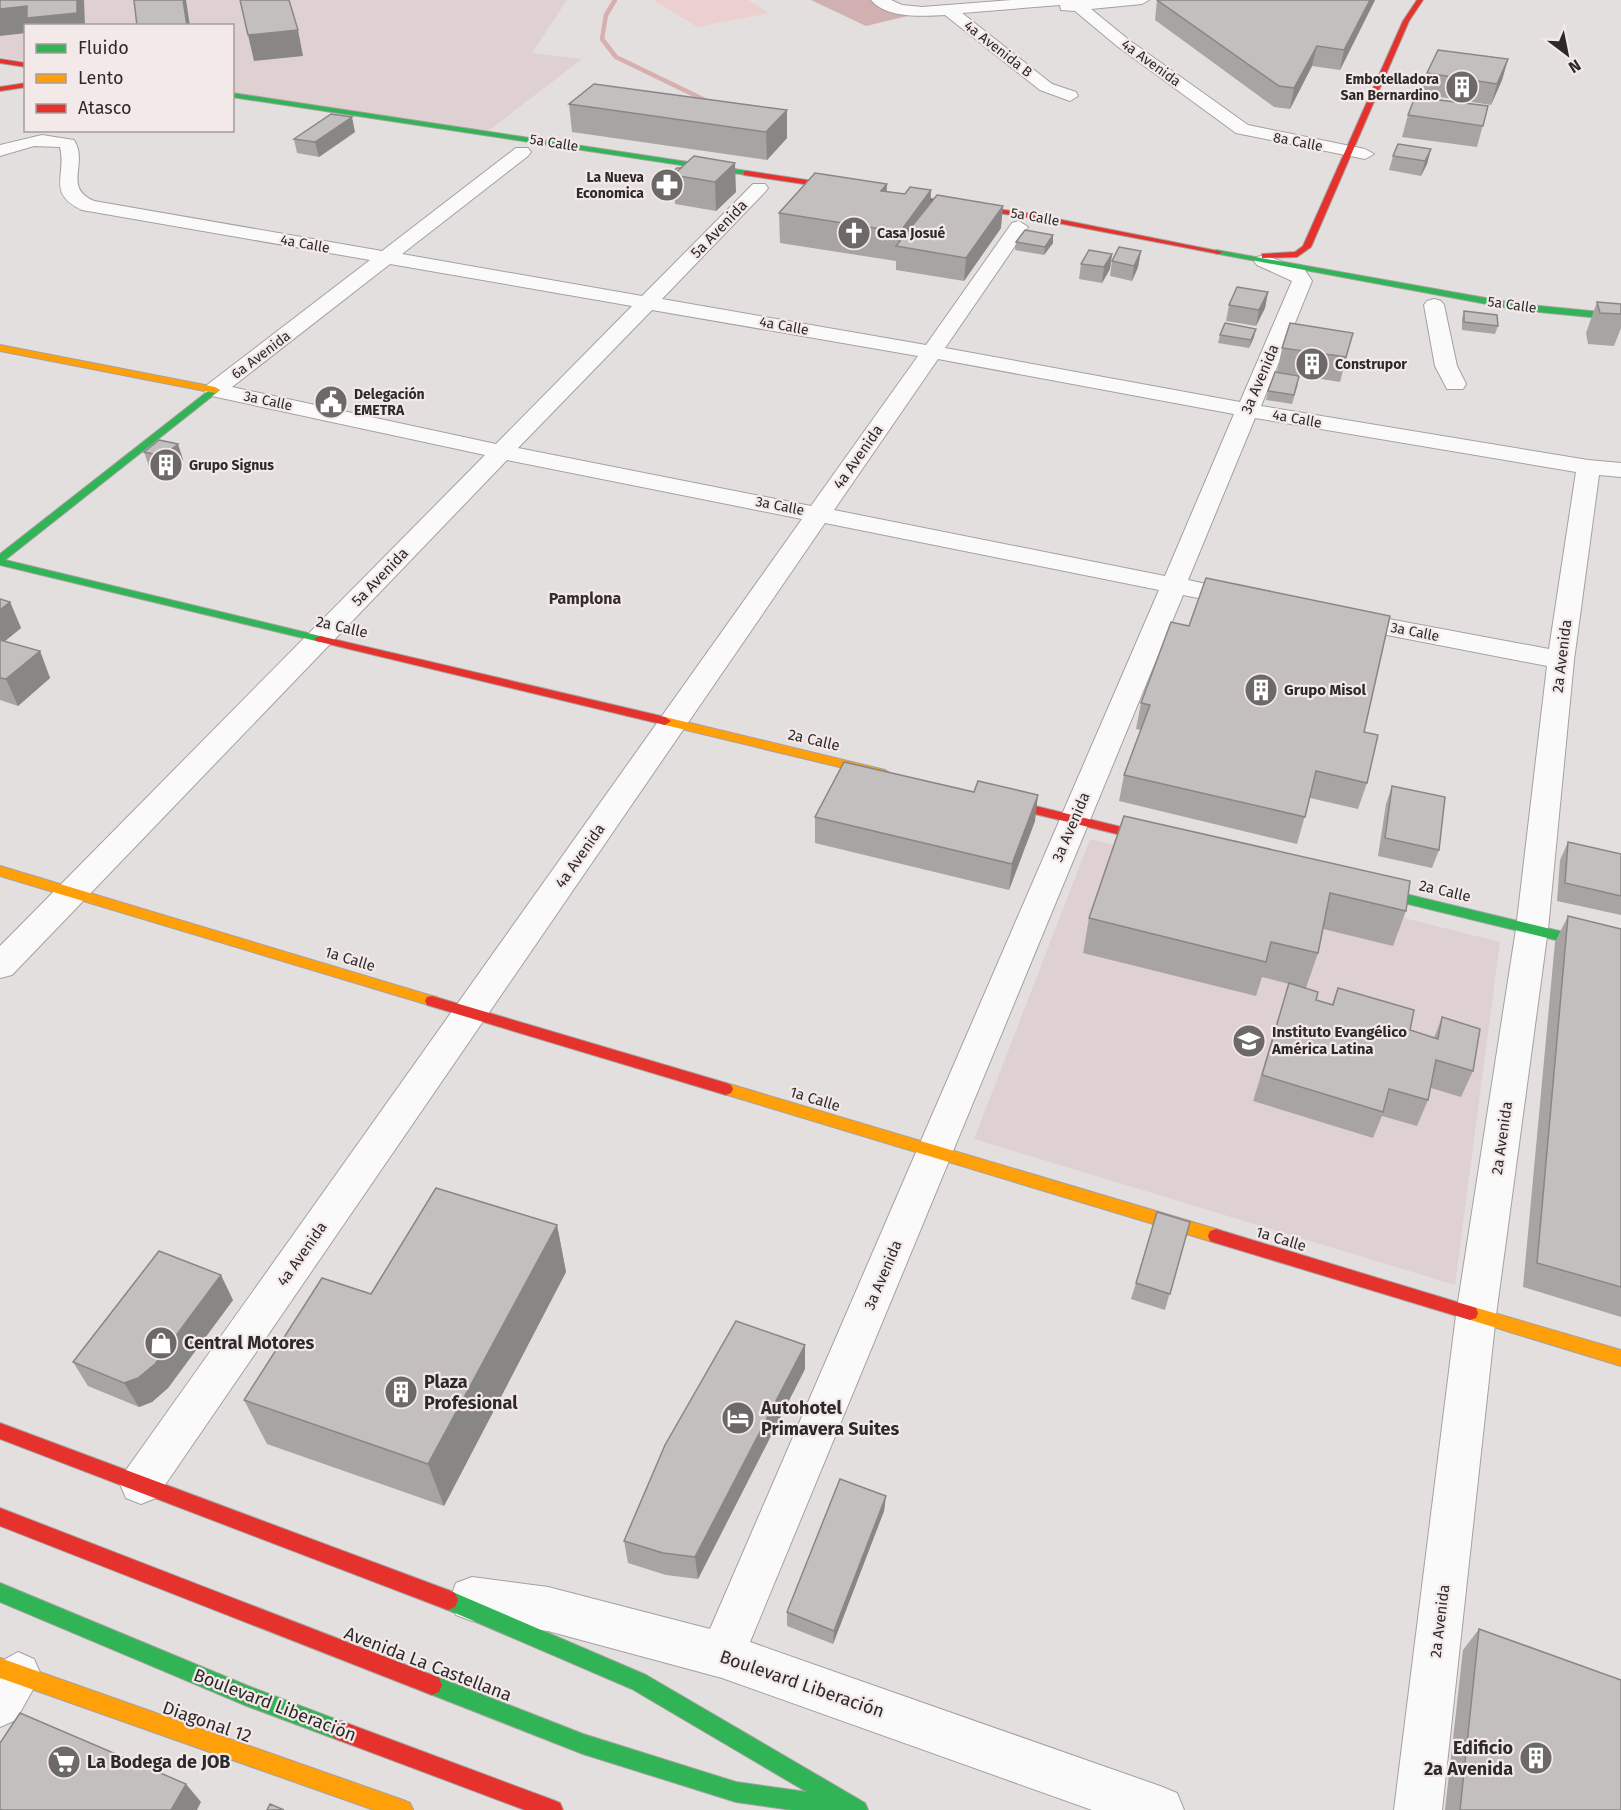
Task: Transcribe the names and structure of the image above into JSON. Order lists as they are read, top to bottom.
{
  "streets": {
    "main road": [
      "5a Calle",
      "6a Avenida",
      "3a Avenida",
      "3a Calle",
      "2a Calle",
      "1a Calle",
      "Avenida La Castellana",
      "Boulevard Liberación",
      "Diagonal 12"
    ],
    "street": [
      "4a Avenida B",
      "4a Avenida",
      "8a Calle",
      "5a Avenida",
      "4a Calle",
      "2a Avenida"
    ]
  },
  "crossings": [
    ["4a Avenida", "8a Calle"],
    ["4a Avenida", "5a Calle"],
    ["4a Avenida", "4a Calle"],
    ["4a Avenida", "3a Calle"],
    ["4a Avenida", "2a Calle"],
    ["4a Avenida", "1a Calle"],
    ["4a Avenida", "Boulevard Liberación"],
    ["5a Calle", "5a Avenida"],
    ["5a Calle", "6a Avenida"],
    ["5a Calle", "3a Avenida"],
    ["5a Avenida", "4a Calle"],
    ["5a Avenida", "3a Calle"],
    ["5a Avenida", "2a Calle"],
    ["5a Avenida", "1a Calle"],
    ["4a Calle", "6a Avenida"],
    ["4a Calle", "3a Avenida"],
    ["4a Calle", "2a Avenida"],
    ["6a Avenida", "3a Calle"],
    ["6a Avenida", "2a Calle"],
    ["3a Avenida", "3a Calle"],
    ["3a Avenida", "1a Calle"],
    ["3a Avenida", "Boulevard Liberación"],
    ["3a Calle", "2a Avenida"],
    ["2a Calle", "2a Avenida"],
    ["2a Avenida", "1a Calle"],
    ["Avenida La Castellana", "Boulevard Liberación"]
  ],
  "districts": ["Pamplona"],
  "places": {
    "building": [
      "Embotelladora San Bernardino",
      "Construpor",
      "Grupo Signus",
      "Grupo Misol",
      "Plaza Profesional",
      "Edificio 2a Avenida"
    ],
    "pharmacy": ["La Nueva Economica"],
    "church": ["Casa Josué"],
    "public building": ["Delegación EMETRA"],
    "school or university": ["Instituto Evangélico América Latina"],
    "shop": ["Central Motores"],
    "hotel": ["Autohotel Primavera Suites"],
    "supermarket": ["La Bodega de JOB"]
  },
  "legend": ["Fluido", "Lento", "Atasco"],
  "north": "bottom right"
}
